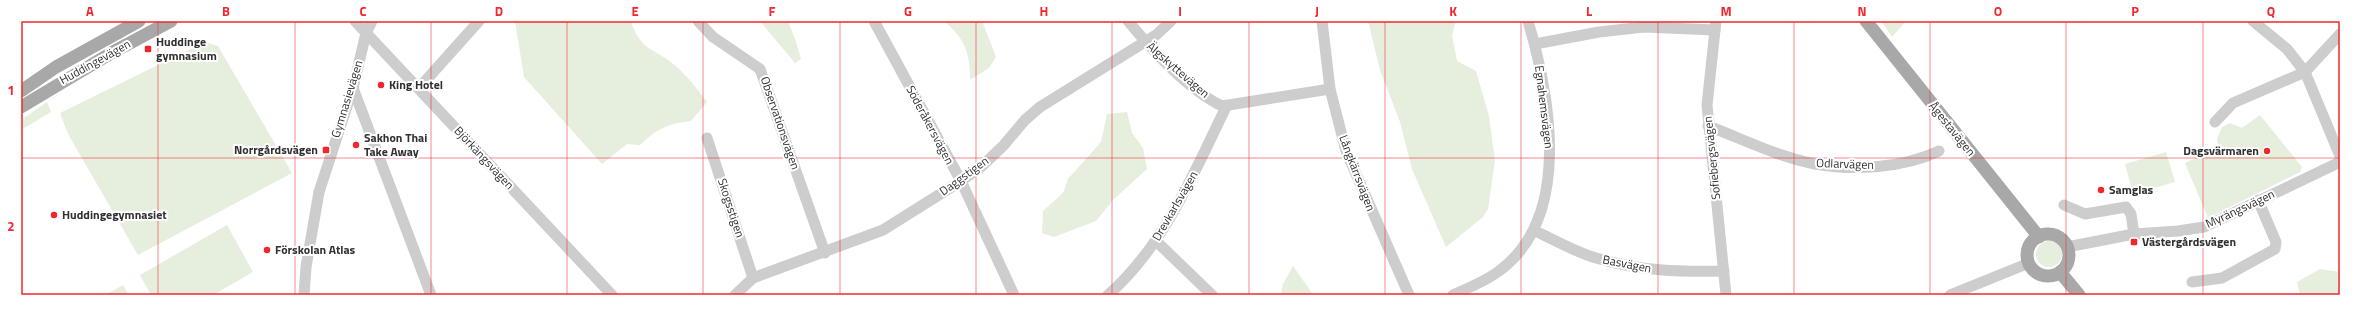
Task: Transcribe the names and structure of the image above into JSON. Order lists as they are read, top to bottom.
{
  "streets": {
    "main road": ["Huddingevägen", "Ågestavägen"],
    "street": [
      "Älgskyttevägen",
      "Gymnasievägen",
      "Egnahemsvägen",
      "Observationsvägen",
      "Söderåkersvägen",
      "Björkängsvägen",
      "Sofiebergsvägen",
      "Odlarvägen",
      "Långkärrsvägen",
      "Daggstigen",
      "Drevkarlsvägen",
      "Skogsstigen",
      "Myrängsvägen",
      "Basvägen"
    ]
  },
  "crossings": [
    ["Älgskyttevägen", "Daggstigen"],
    ["Älgskyttevägen", "Drevkarlsvägen"],
    ["Gymnasievägen", "Björkängsvägen"],
    ["Egnahemsvägen", "Basvägen"],
    ["Observationsvägen", "Daggstigen"],
    ["Söderåkersvägen", "Daggstigen"],
    ["Ågestavägen", "Myrängsvägen"],
    ["Sofiebergsvägen", "Odlarvägen"],
    ["Sofiebergsvägen", "Basvägen"],
    ["Daggstigen", "Skogsstigen"]
  ],
  "places": {
    "transit": ["Huddinge gymnasium", "Norrgårdsvägen", "Västergårdsvägen"],
    "other": [
      "King Hotel",
      "Sakhon Thai Take Away",
      "Dagsvärmaren",
      "Samglas",
      "Huddingegymnasiet",
      "Förskolan Atlas"
    ]
  },
  "grid": {
    "columns": [
      "A",
      "B",
      "C",
      "D",
      "E",
      "F",
      "G",
      "H",
      "I",
      "J",
      "K",
      "L",
      "M",
      "N",
      "O",
      "P",
      "Q"
    ],
    "rows": ["1", "2"]
  }
}
